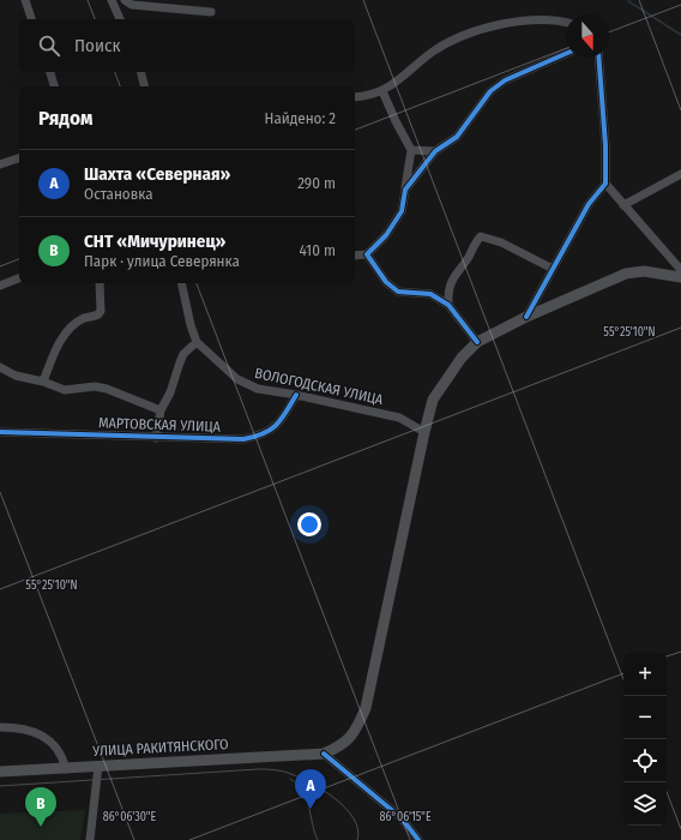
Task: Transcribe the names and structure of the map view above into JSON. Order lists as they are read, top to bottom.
{
  "streets": {
    "main road": ["УЛИЦА РАКИТЯНСКОГО"],
    "street": ["ВОЛОГОДСКАЯ УЛИЦА", "МАРТОВСКАЯ УЛИЦА"]
  },
  "crossings": [
    ["ВОЛОГОДСКАЯ УЛИЦА", "МАРТОВСКАЯ УЛИЦА"]
  ],
  "north": "bottom",
  "page": {
    "search": "Поиск",
    "heading": ["Рядом", "Найдено: 2"],
    "list": [
      {
        "mark": "A",
        "name": "Шахта «Северная»",
        "note": "Остановка",
        "value": "290 m"
      },
      {
        "mark": "B",
        "name": "СНТ «Мичуринец»",
        "note": "Парк · улица Северянка",
        "value": "410 m"
      }
    ],
    "map_buttons": ["+", "−"],
    "pins": ["A", "B"]
  },
  "coordinates": ["55°25'10\"N", "86°06'30\"E", "86°06'15\"E"]
}
